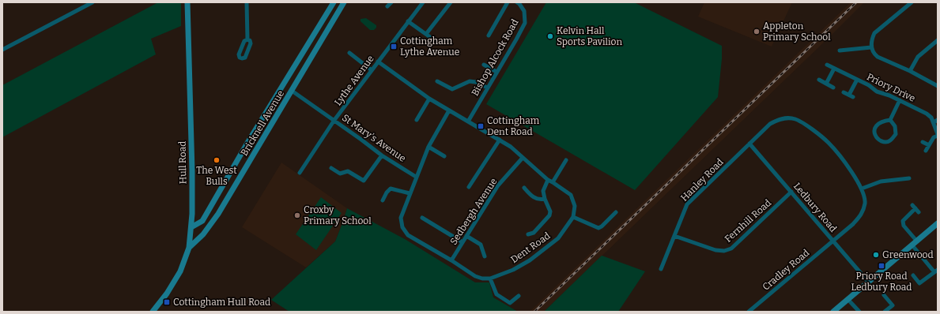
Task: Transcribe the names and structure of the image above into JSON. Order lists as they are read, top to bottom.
{
  "streets": {
    "street": [
      "Bishop Alcock Road",
      "Lythe Avenue",
      "Priory Drive",
      "Bricknell Avenue",
      "St Mary's Avenue",
      "Hull Road",
      "Hanley Road",
      "Ledbury Road",
      "Sedbergh Avenue",
      "Fernhill Road",
      "Dent Road",
      "Cradley Road"
    ]
  },
  "crossings": [
    ["Lythe Avenue", "St Mary's Avenue"],
    ["Bricknell Avenue", "St Mary's Avenue"],
    ["Bricknell Avenue", "Hull Road"],
    ["Hanley Road", "Ledbury Road"],
    ["Hanley Road", "Fernhill Road"],
    ["Hanley Road", "Cradley Road"],
    ["Ledbury Road", "Fernhill Road"],
    ["Ledbury Road", "Cradley Road"]
  ],
  "places": {
    "other": [
      "Appleton Primary School",
      "Kelvin Hall Sports Pavilion",
      "The West Bulls",
      "Croxby Primary School",
      "Greenwood"
    ],
    "transit": [
      "Cottingham Lythe Avenue",
      "Cottingham Dent Road",
      "Priory Road Ledbury Road",
      "Cottingham Hull Road"
    ]
  }
}
